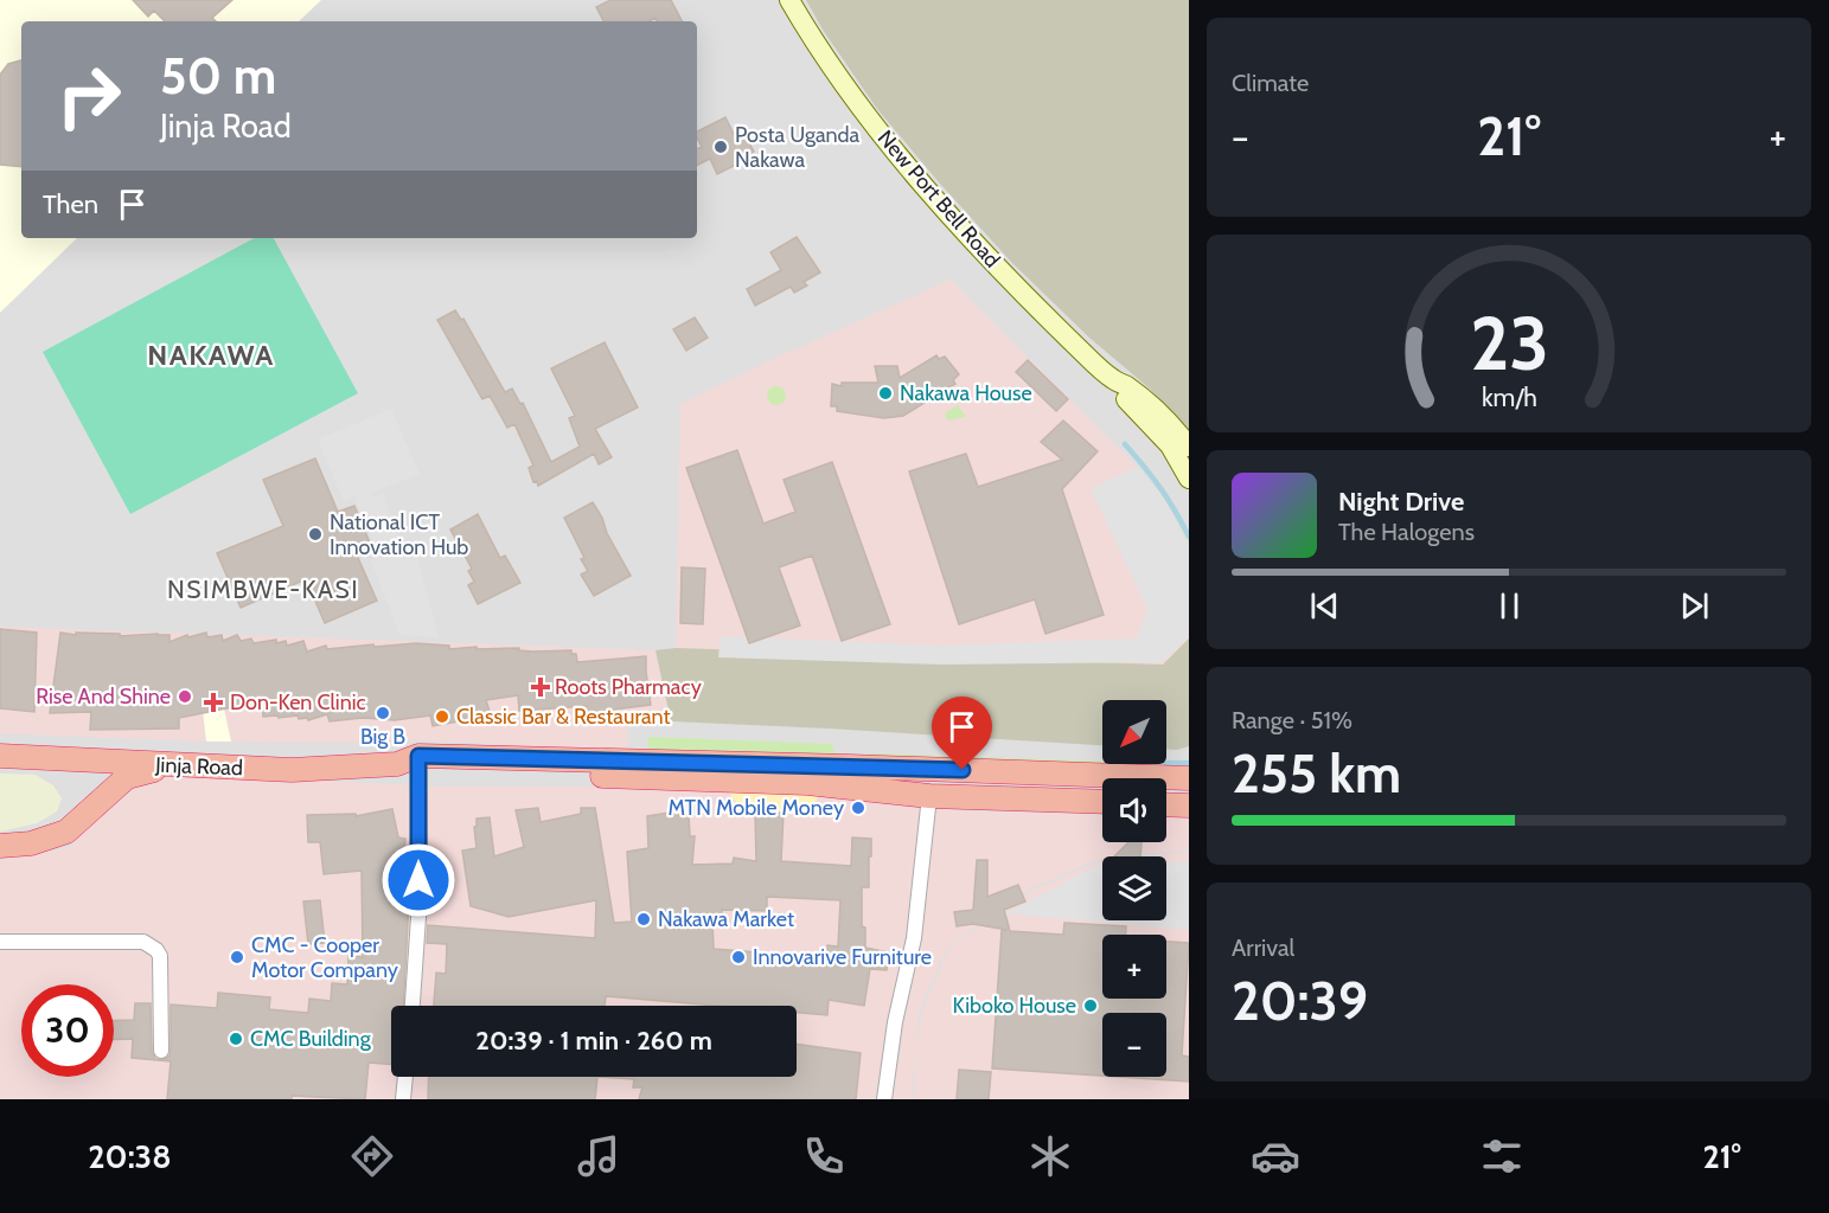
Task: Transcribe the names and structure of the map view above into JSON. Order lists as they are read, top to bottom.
{
  "streets": {
    "highway": ["Jinja Road"],
    "main road": ["New Port Bell Road"]
  },
  "districts": ["NAKAWA", "NSIMBWE-KASI"],
  "places": {
    "other": [
      "Posta Uganda Nakawa",
      "Nakawa House",
      "National ICT Innovation Hub",
      "Rise And Shine",
      "Big B",
      "Classic Bar & Restaurant",
      "MTN Mobile Money",
      "Nakawa Market",
      "CMC - Cooper Motor Company",
      "Innovarive Furniture",
      "Kiboko House",
      "CMC Building"
    ],
    "health": ["Roots Pharmacy", "Don-Ken Clinic"]
  },
  "north": "bottom left",
  "page": {
    "tile": [
      "Climate",
      ["Range · 51%", "255 km"],
      ["Arrival", "20:39"]
    ],
    "turn": ["50 m", "Jinja Road"],
    "heat": ["−", "21°", "+"],
    "then": "Then",
    "song": ["Night Drive", "The Halogens"],
    "map_buttons": ["+", "−"],
    "limit": "30",
    "trip": "20:39 · 1 min · 260 m",
    "tabs": ["20:38", "21°"],
    "gauge": ["23", "km/h"]
  }
}
